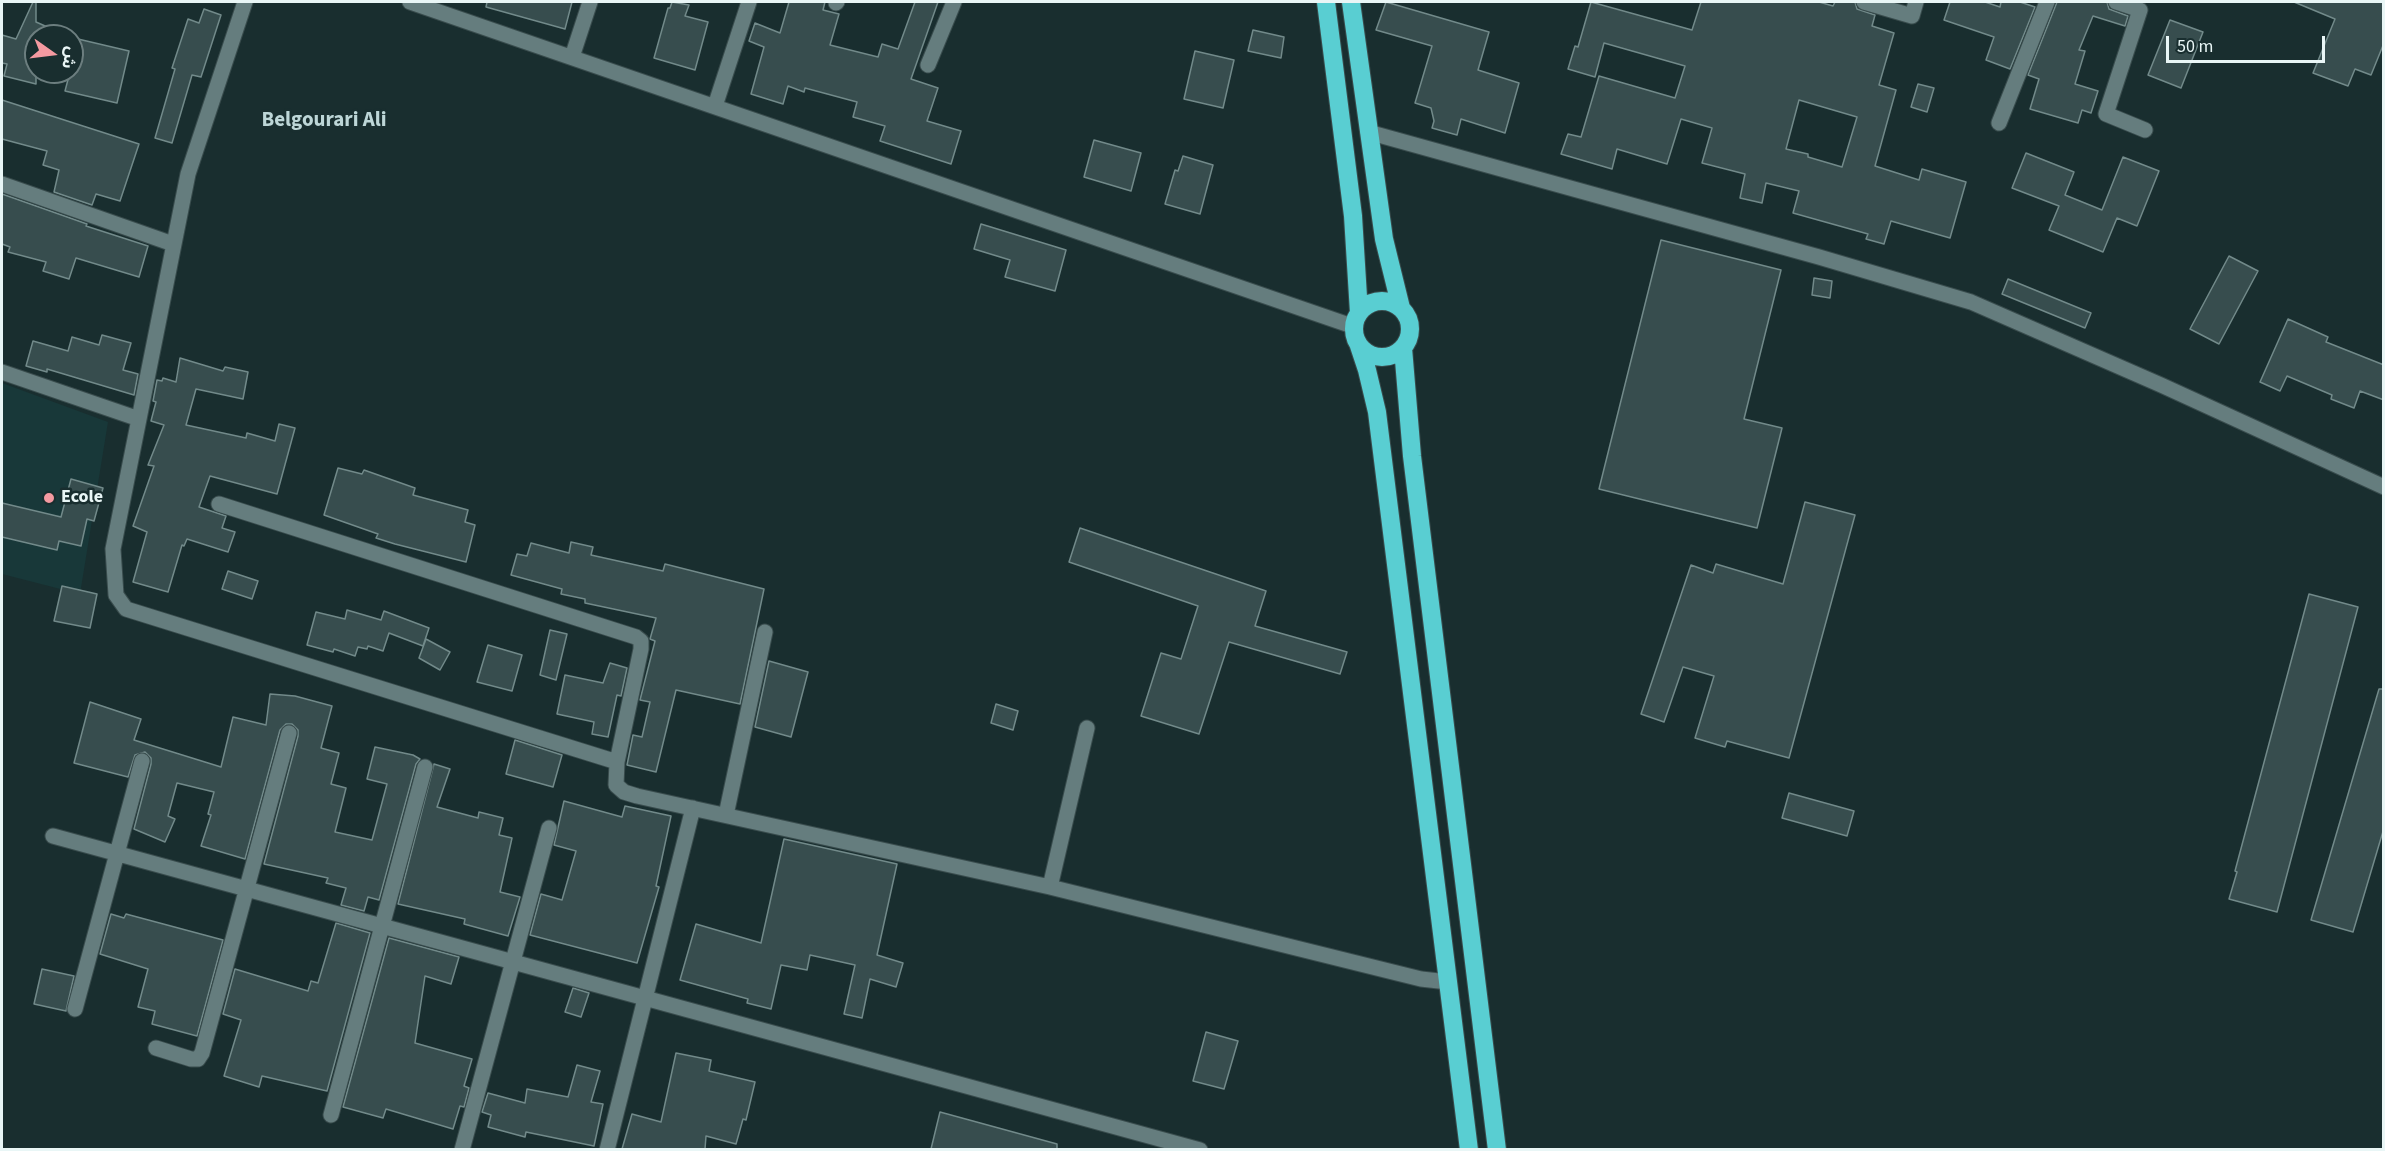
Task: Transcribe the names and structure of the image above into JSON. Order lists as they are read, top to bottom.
{
  "districts": ["Belgourari Ali"],
  "places": ["Ecole"],
  "scale_bar": "50 m",
  "north": "right"
}
